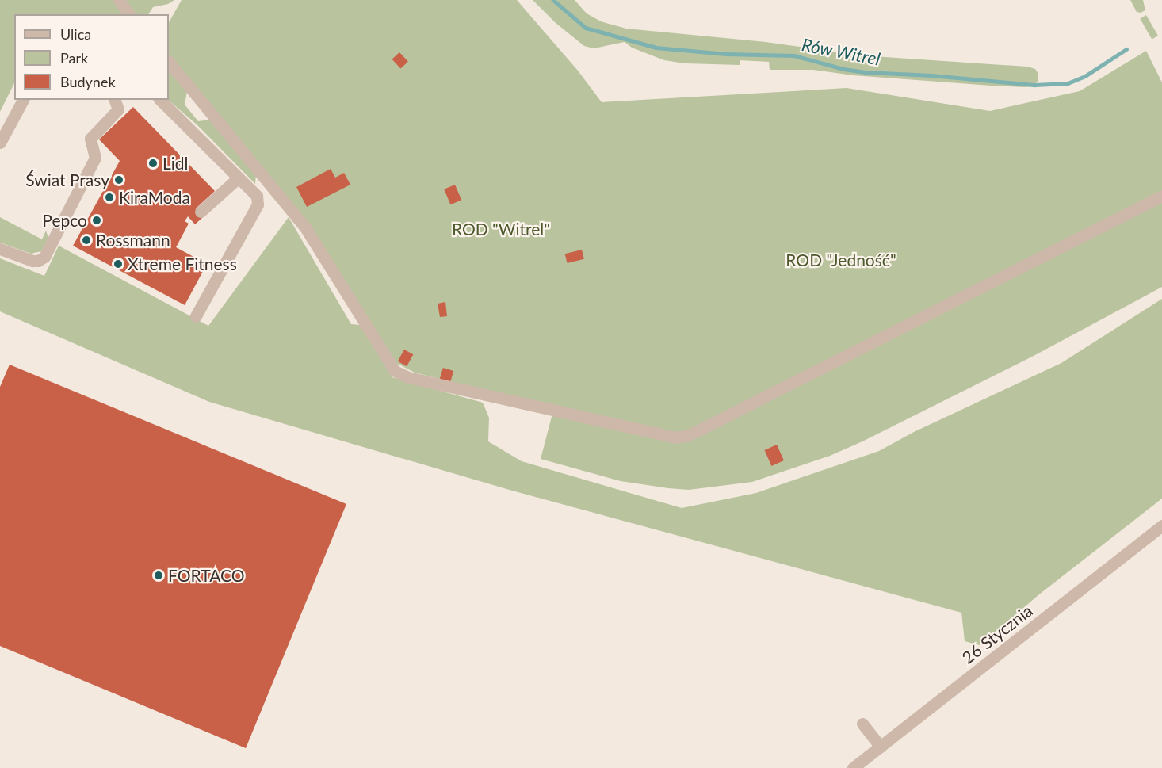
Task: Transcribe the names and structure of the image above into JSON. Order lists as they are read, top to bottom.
{
  "streets": {
    "street": ["26 Stycznia"]
  },
  "water": ["Rów Witrel"],
  "parks": ["ROD \"Witrel\"", "ROD \"Jedność\""],
  "places": [
    "Lidl",
    "Świat Prasy",
    "KiraModa",
    "Pepco",
    "Rossmann",
    "Xtreme Fitness",
    "FORTACO"
  ],
  "legend": ["Ulica", "Park", "Budynek"]
}
